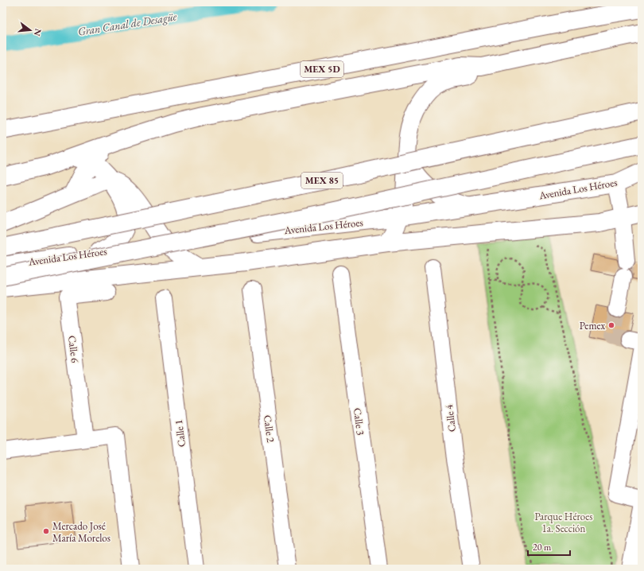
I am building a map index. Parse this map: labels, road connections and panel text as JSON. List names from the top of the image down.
{
  "streets": {
    "main road": ["MEX 5D", "MEX 85", "Avenida Los Héroes"],
    "street": [
      "Calle 6",
      "Calle 4",
      "Calle 3",
      "Calle 2",
      "Calle 1"
    ]
  },
  "water": ["Gran Canal de Desagüe"],
  "parks": ["Parque Héroes 1a. Sección"],
  "places": ["Pemex", "Mercado José María Morelos"],
  "scale_bar": "20 m",
  "north": "right"
}
